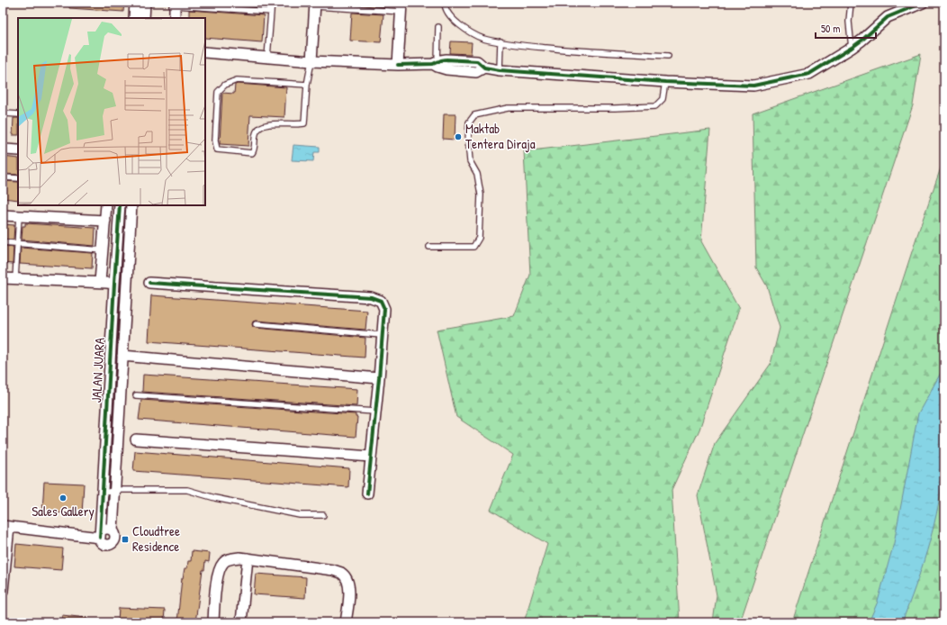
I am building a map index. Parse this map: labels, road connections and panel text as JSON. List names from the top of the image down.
{
  "streets": {
    "street": ["JALAN JUARA"]
  },
  "places": {
    "other": ["Maktab Tentera Diraja", "Sales Gallery"],
    "transit": ["Cloudtree Residence"]
  },
  "scale_bar": "50 m"
}
